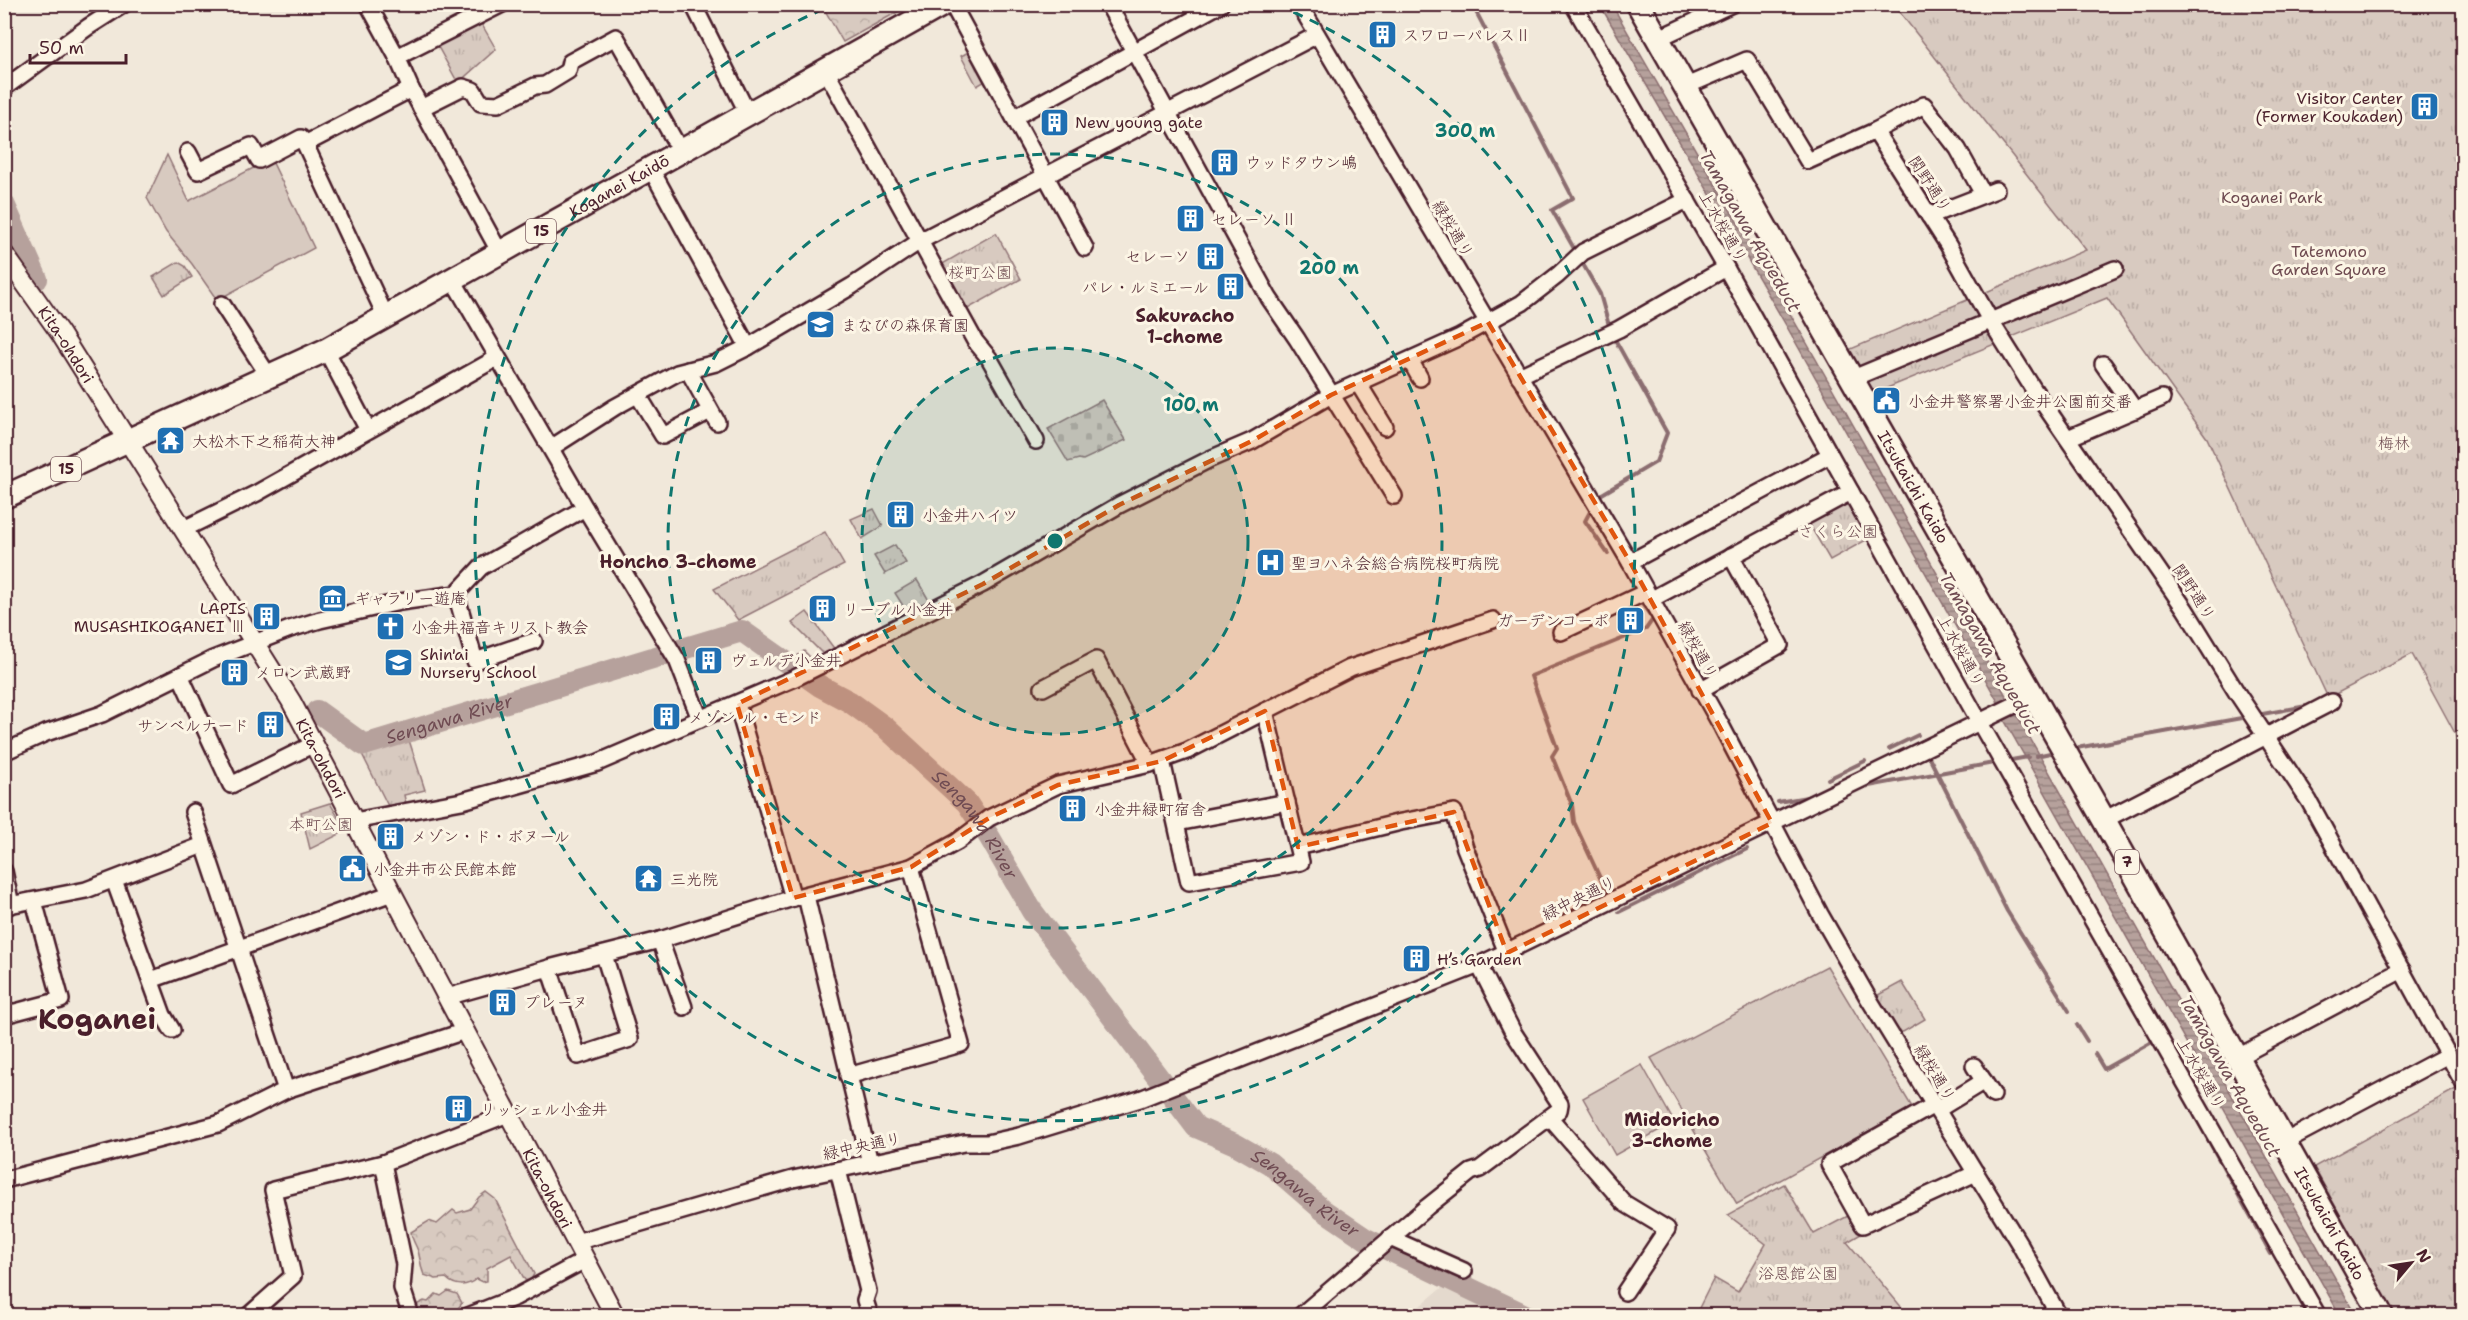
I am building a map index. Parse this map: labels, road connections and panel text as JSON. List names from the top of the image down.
{
  "streets": {
    "main road": [
      "Koganei Kaidō",
      "15",
      "Itsukaichi Kaido",
      "7"
    ],
    "street": [
      "関野通り",
      "上水桜通り",
      "緑桜通り",
      "Kita-ohdori",
      "緑中央通り"
    ]
  },
  "crossings": [
    ["Koganei Kaidō", "15"],
    ["Koganei Kaidō", "Kita-ohdori"],
    ["上水桜通り", "緑中央通り"],
    ["緑桜通り", "緑中央通り"],
    ["15", "Kita-ohdori"],
    ["Kita-ohdori", "緑中央通り"],
    ["Itsukaichi Kaido", "緑中央通り"]
  ],
  "districts": [
    "Sakuracho 1-chome",
    "Honcho 3-chome",
    "Koganei",
    "Midoricho 3-chome"
  ],
  "water": ["Tamagawa Aqueduct", "Sengawa River"],
  "parks": [
    "Koganei Park",
    "Tatemono Garden Square",
    "桜町公園",
    "梅林",
    "さくら公園",
    "本町公園",
    "浴恩館公園"
  ],
  "places": {
    "building": [
      "スワローパレスⅡ",
      "Visitor Center (Former Koukaden)",
      "New young gate",
      "ウッドタウン嶋",
      "セレーソ Ⅱ",
      "セレーソ",
      "パレ・ルミエール",
      "小金井ハイツ",
      "リーブル小金井",
      "LAPIS MUSASHIKOGANEI Ⅲ",
      "ガーデンコーポ",
      "ヴェルデ小金井",
      "メロン武蔵野",
      "メゾン ル・モンド",
      "サンベルナード",
      "小金井緑町宿舎",
      "メゾン・ド・ボヌール",
      "H’s Garden",
      "プレーヌ",
      "リッシェル小金井"
    ],
    "school or university": ["まなびの森保育園", "Shin'ai Nursery School"],
    "public building": ["小金井警察署小金井公園前交番", "小金井市公民館本館"],
    "temple": ["大松木下之稲荷大神", "三光院"],
    "hospital": ["聖ヨハネ会総合病院桜町病院"],
    "museum": ["ギャラリー遊庵"],
    "church": ["小金井福音キリスト教会"]
  },
  "scale_bar": "50 m",
  "north": "top right",
  "rings": ["300 m", "200 m", "100 m"]
}
